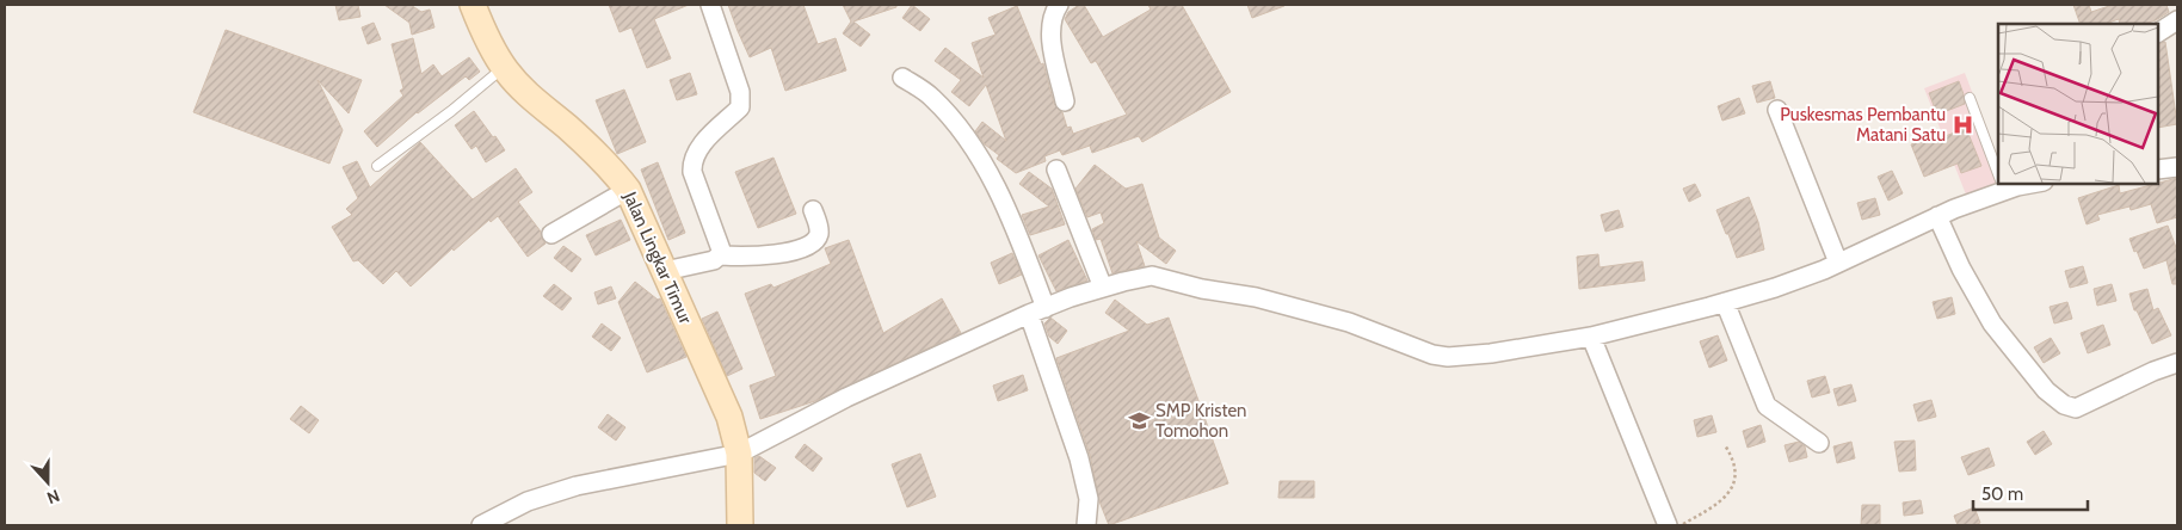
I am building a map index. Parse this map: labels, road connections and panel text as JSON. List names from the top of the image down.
{
  "streets": {
    "main road": ["Jalan Lingkar Timur"]
  },
  "places": {
    "hospital": ["Puskesmas Pembantu Matani Satu"],
    "school or university": ["SMP Kristen Tomohon"]
  },
  "scale_bar": "50 m",
  "north": "bottom"
}
